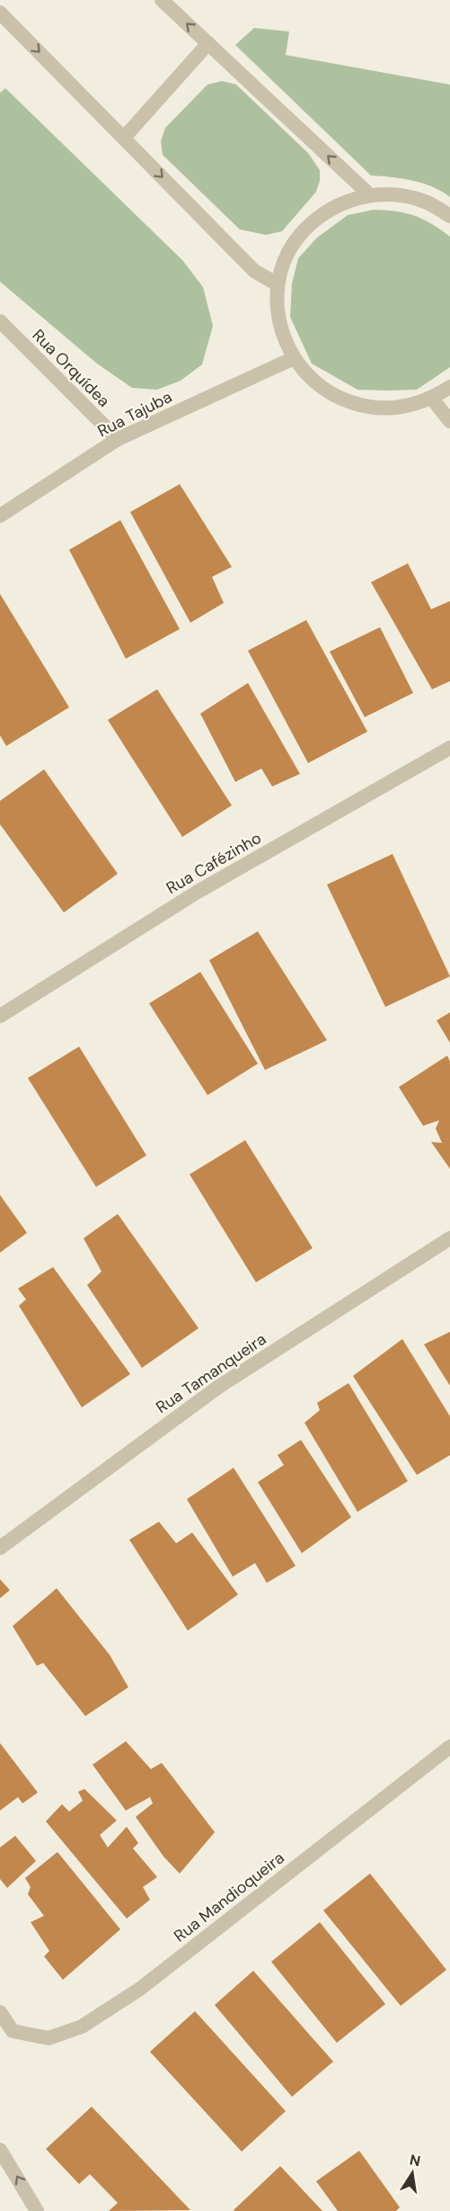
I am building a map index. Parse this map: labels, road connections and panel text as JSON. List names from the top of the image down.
{
  "streets": {
    "street": [
      "Rua Orquídea",
      "Rua Tajuba",
      "Rua Cafézinho",
      "Rua Tamanqueira",
      "Rua Mandioqueira"
    ]
  },
  "crossings": [
    ["Rua Orquídea", "Rua Tajuba"]
  ],
  "north": "top"
}
